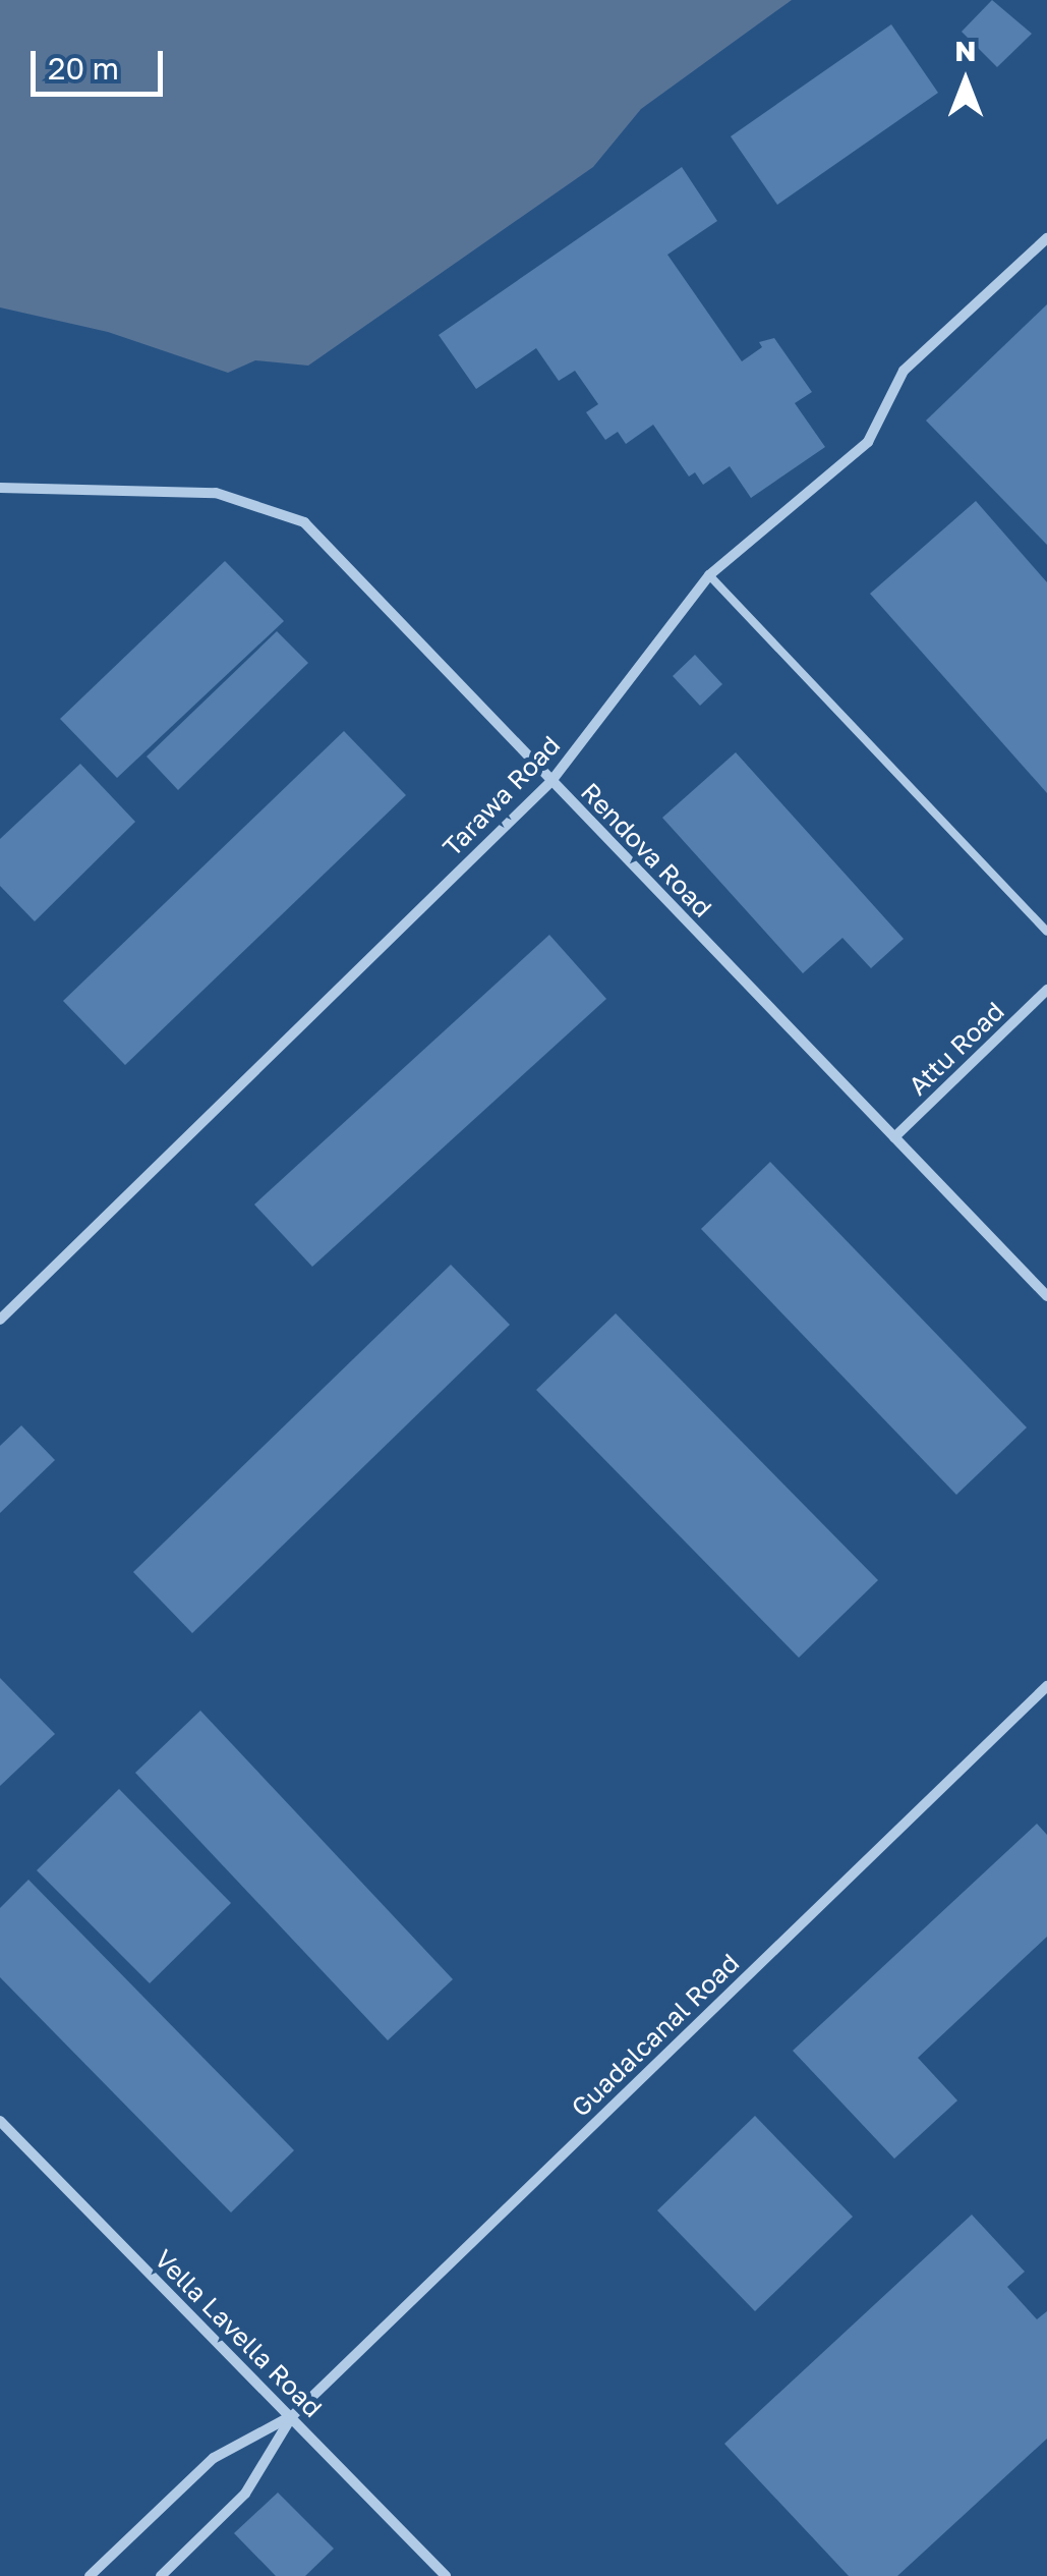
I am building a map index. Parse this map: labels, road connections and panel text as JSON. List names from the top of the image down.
{
  "streets": {
    "street": [
      "Tarawa Road",
      "Rendova Road",
      "Attu Road",
      "Guadalcanal Road",
      "Vella Lavella Road"
    ]
  },
  "crossings": [
    ["Tarawa Road", "Rendova Road"],
    ["Rendova Road", "Attu Road"],
    ["Guadalcanal Road", "Vella Lavella Road"]
  ],
  "scale_bar": "20 m",
  "north": "top"
}
